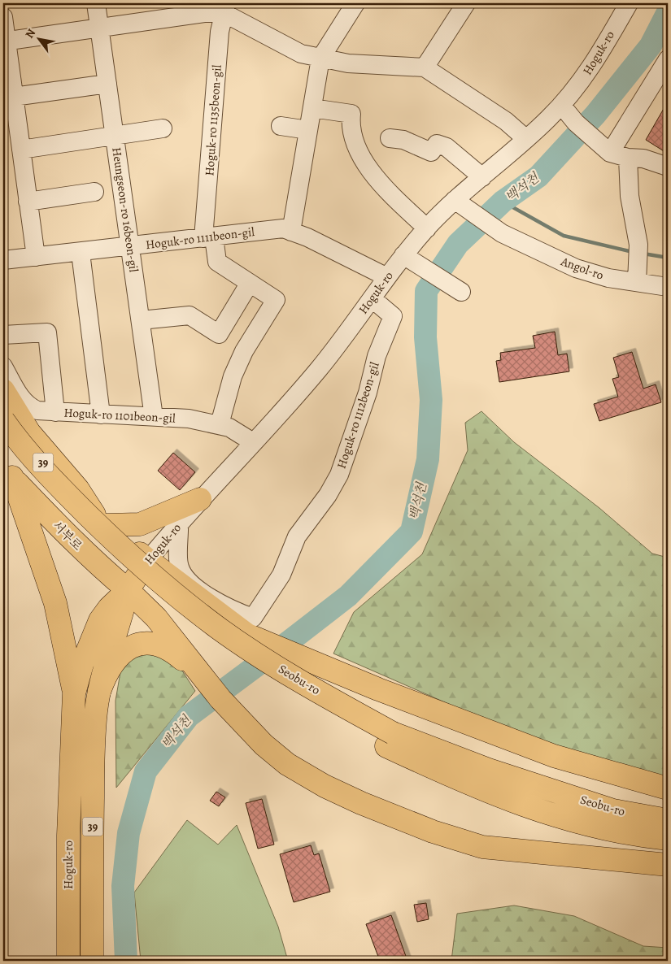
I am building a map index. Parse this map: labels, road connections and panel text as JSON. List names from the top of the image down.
{
  "streets": {
    "main road": [
      "Hoguk-ro",
      "39",
      "서부로",
      "Seobu-ro"
    ],
    "street": [
      "Hoguk-ro 1135beon-gil",
      "Heungseon-ro 16beon-gil",
      "Hoguk-ro 1111beon-gil",
      "Angol-ro",
      "Hoguk-ro 1101beon-gil",
      "Hoguk-ro 1112beon-gil"
    ]
  },
  "crossings": [
    ["Hoguk-ro", "Hoguk-ro 1111beon-gil"],
    ["Hoguk-ro", "Angol-ro"],
    ["Hoguk-ro", "Hoguk-ro 1101beon-gil"],
    ["Hoguk-ro", "Hoguk-ro 1112beon-gil"],
    ["Hoguk-ro", "39"],
    ["Hoguk-ro", "서부로"],
    ["Hoguk-ro 1135beon-gil", "Hoguk-ro 1111beon-gil"],
    ["Hoguk-ro 1135beon-gil", "Hoguk-ro 1101beon-gil"],
    ["Heungseon-ro 16beon-gil", "Hoguk-ro 1111beon-gil"],
    ["Heungseon-ro 16beon-gil", "Hoguk-ro 1101beon-gil"],
    ["39", "서부로"]
  ],
  "water": ["백석천"],
  "north": "top left"
}
